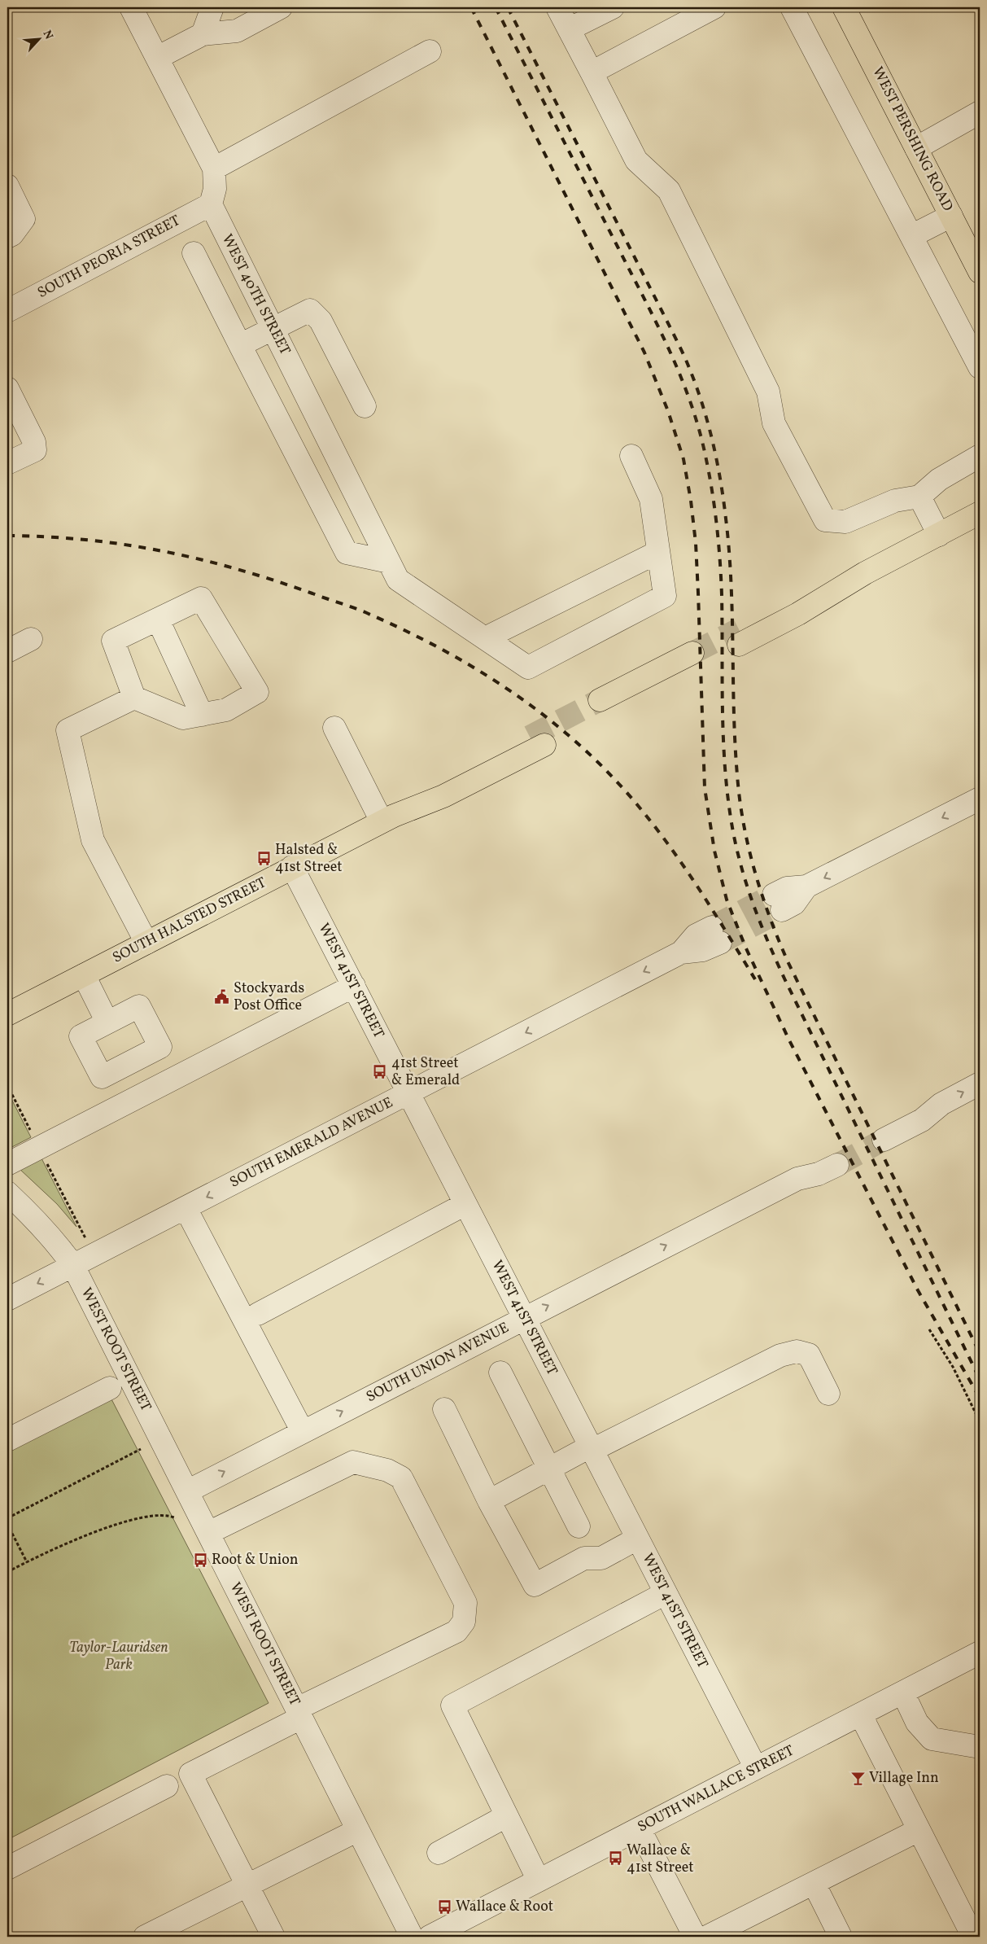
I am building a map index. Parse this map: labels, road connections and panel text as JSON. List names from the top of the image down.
{
  "streets": {
    "main road": ["WEST PERSHING ROAD", "SOUTH HALSTED STREET"],
    "street": [
      "SOUTH PEORIA STREET",
      "WEST 40TH STREET",
      "WEST 41ST STREET",
      "SOUTH EMERALD AVENUE",
      "WEST ROOT STREET",
      "SOUTH UNION AVENUE",
      "SOUTH WALLACE STREET"
    ]
  },
  "crossings": [
    ["SOUTH PEORIA STREET", "WEST 40TH STREET"],
    ["SOUTH HALSTED STREET", "WEST 41ST STREET"],
    ["WEST 41ST STREET", "SOUTH EMERALD AVENUE"],
    ["WEST 41ST STREET", "SOUTH UNION AVENUE"],
    ["WEST 41ST STREET", "SOUTH WALLACE STREET"],
    ["SOUTH EMERALD AVENUE", "WEST ROOT STREET"],
    ["WEST ROOT STREET", "SOUTH UNION AVENUE"]
  ],
  "parks": ["Taylor-Lauridsen Park"],
  "places": {
    "bus stop": [
      "Halsted & 41st Street",
      "41st Street & Emerald",
      "Root & Union",
      "Wallace & 41st Street",
      "Wallace & Root"
    ],
    "public building": ["Stockyards Post Office"],
    "bar": ["Village Inn"]
  },
  "north": "top right"
}
